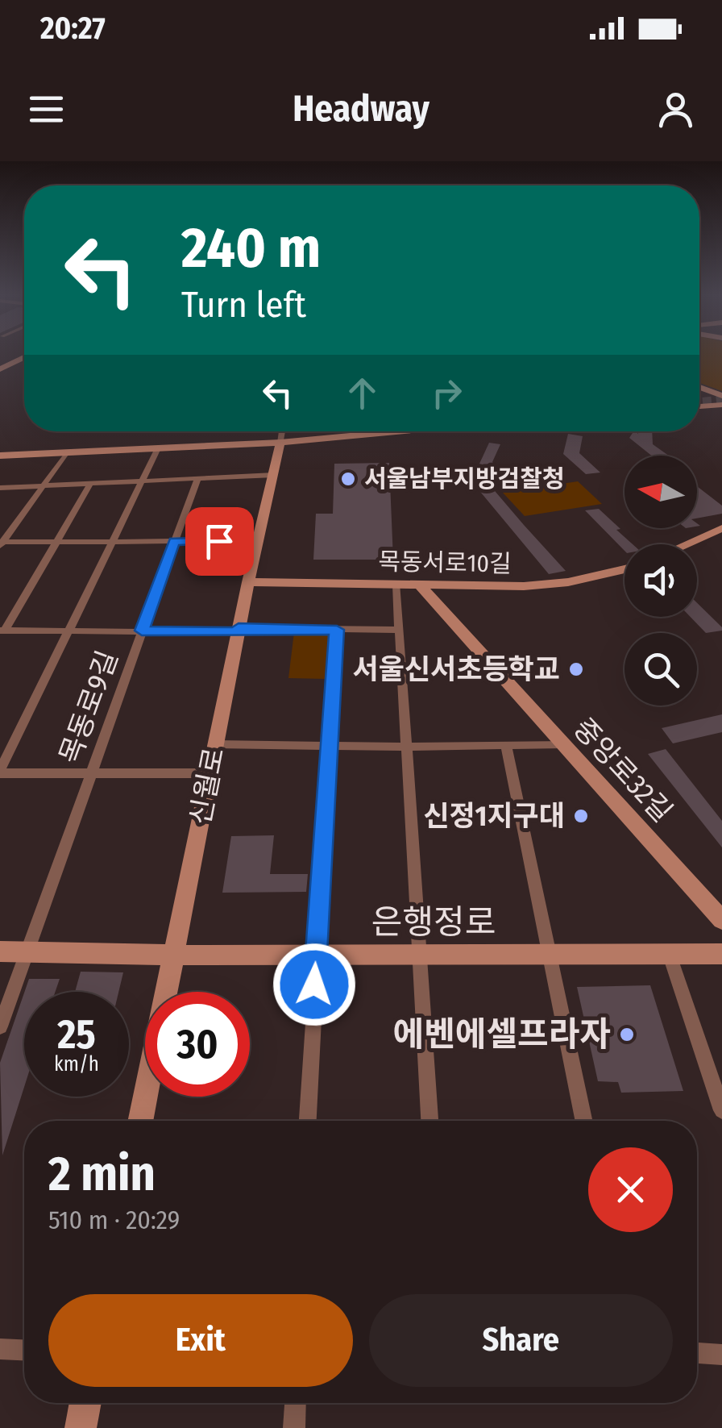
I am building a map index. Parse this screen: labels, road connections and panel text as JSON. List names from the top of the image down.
{
  "streets": {
    "main road": [
      "목동서로10길",
      "중앙로32길",
      "신월로",
      "은행정로"
    ],
    "street": ["목동로9길"]
  },
  "crossings": [
    ["목동서로10길", "중앙로32길"],
    ["목동서로10길", "신월로"],
    ["목동로9길", "은행정로"],
    ["신월로", "은행정로"]
  ],
  "places": [
    "서울남부지방검찰청",
    "서울신서초등학교",
    "신정1지구대",
    "에벤에셀프라자"
  ],
  "north": "left",
  "page": {
    "status": "20:27",
    "header": "Headway",
    "turn": ["240 m", "Turn left"],
    "speed": "25 km/h",
    "limit": "30",
    "heading": ["2 min", "510 m · 20:29"],
    "buttons": ["Exit", "Share"]
  }
}
